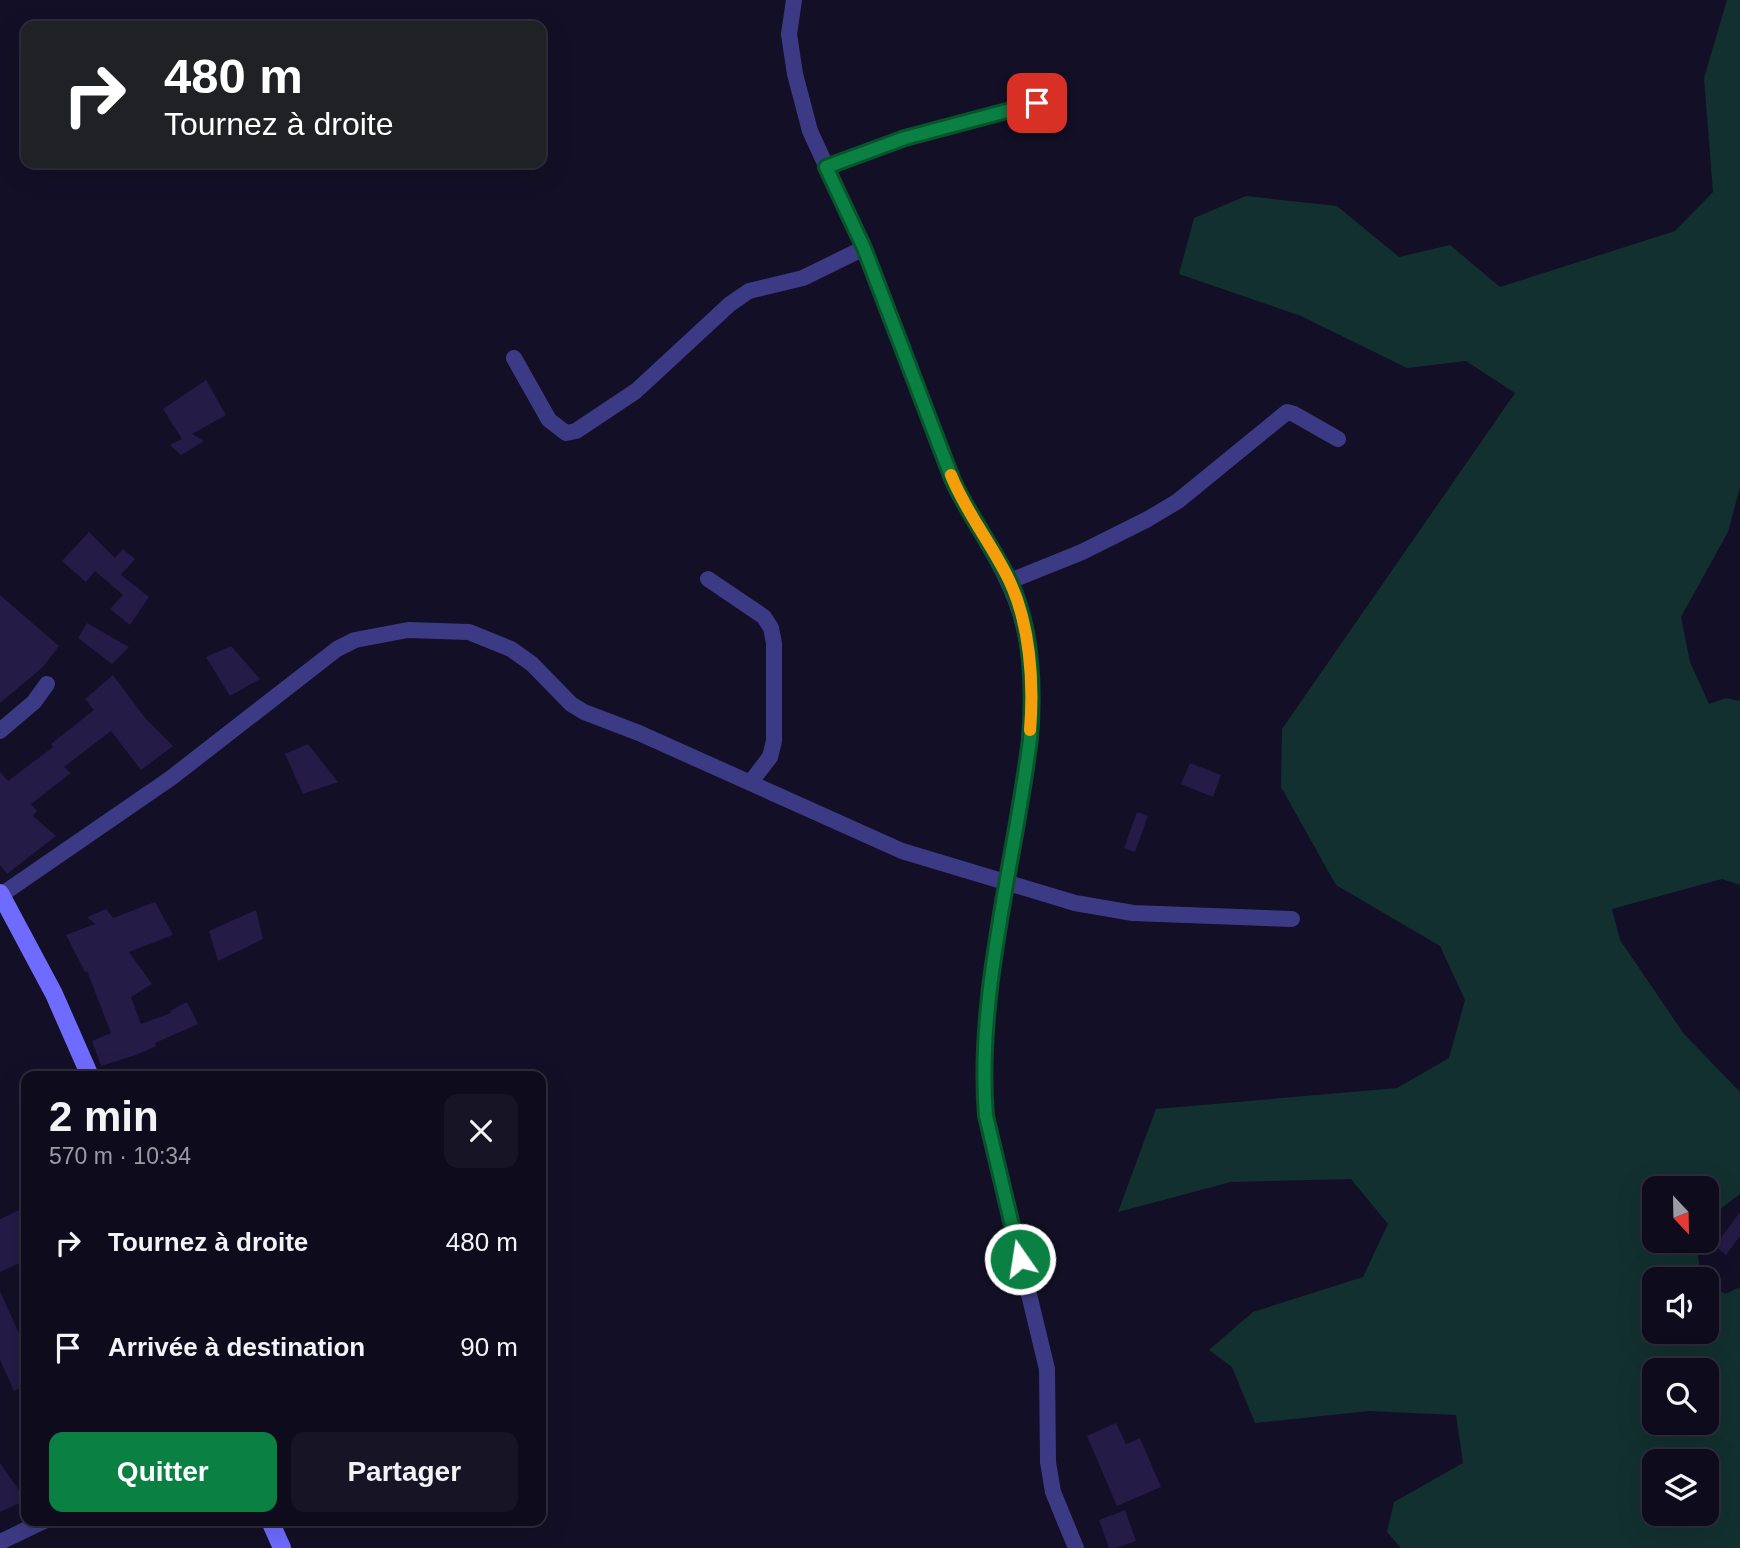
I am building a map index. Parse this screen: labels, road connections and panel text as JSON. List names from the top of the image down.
{
  "north": "bottom",
  "page": {
    "turn": ["480 m", "Tournez à droite"],
    "heading": ["2 min", "570 m · 10:34"],
    "list": [
      {
        "name": "Tournez à droite",
        "value": "480 m"
      },
      {
        "name": "Arrivée à destination",
        "value": "90 m"
      }
    ],
    "buttons": ["Quitter", "Partager"]
  }
}
